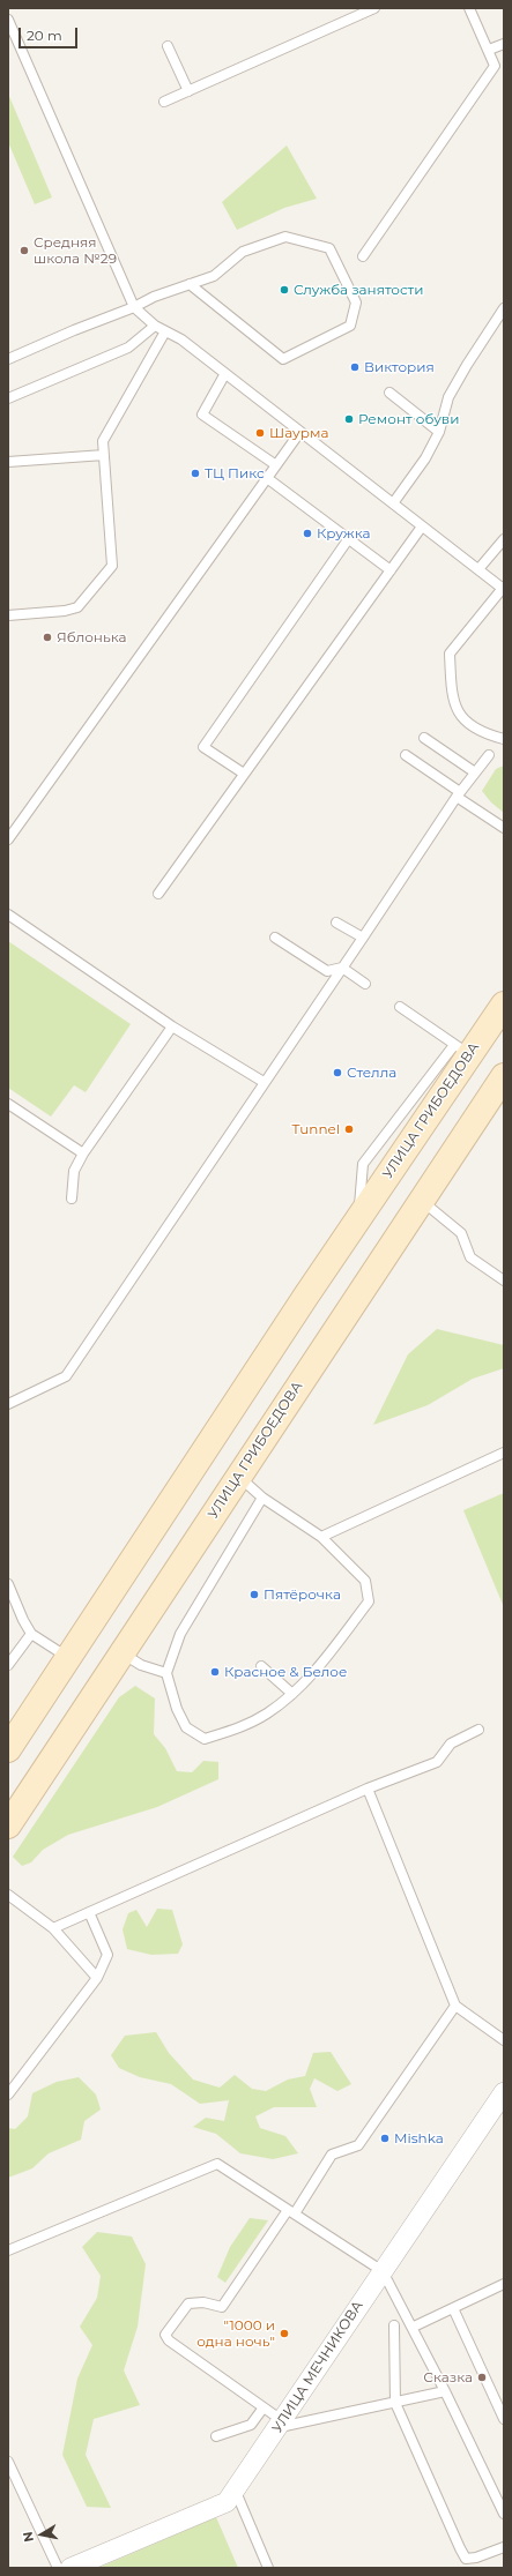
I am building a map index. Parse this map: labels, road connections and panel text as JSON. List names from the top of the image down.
{
  "streets": {
    "main road": ["УЛИЦА ГРИБОЕДОВА"],
    "street": ["УЛИЦА МЕЧНИКОВА"]
  },
  "places": [
    "Средняя школа №29",
    "Служба занятости",
    "Виктория",
    "Ремонт обуви",
    "Шаурма",
    "ТЦ Пикс",
    "Кружка",
    "Яблонька",
    "Стелла",
    "Tunnel",
    "Пятёрочка",
    "Красное & Белое",
    "Mishka",
    "\"1000 и одна ночь\"",
    "Сказка"
  ],
  "scale_bar": "20 m",
  "north": "left"
}
